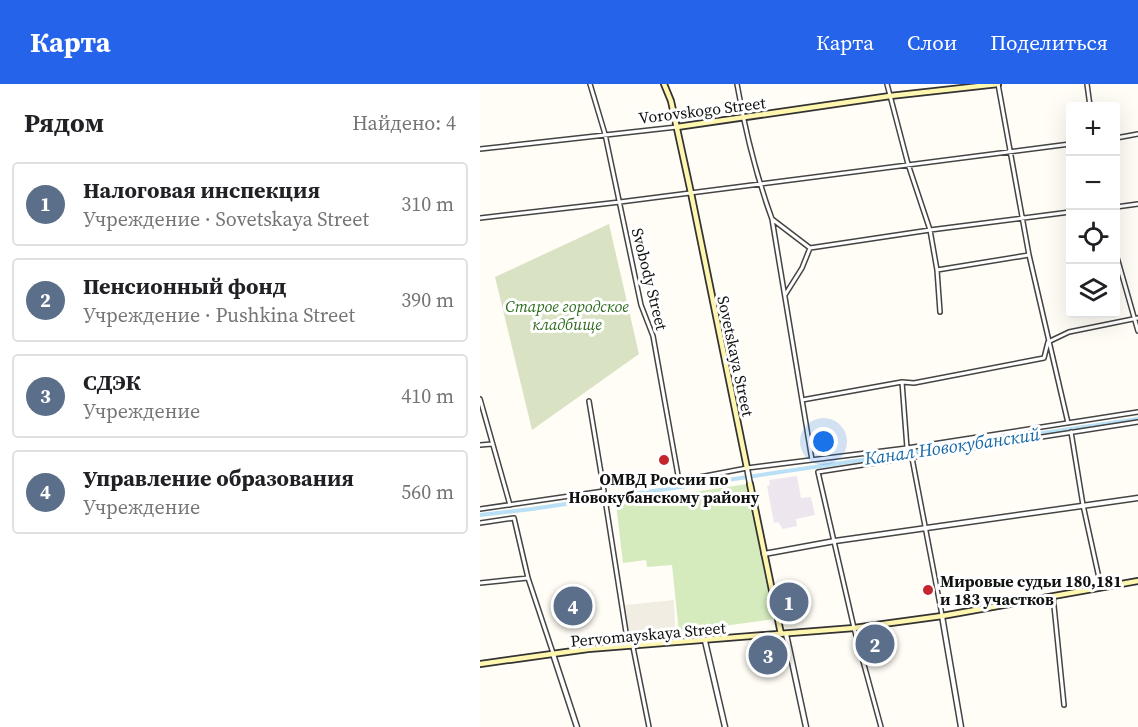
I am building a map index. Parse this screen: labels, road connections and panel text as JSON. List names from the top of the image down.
{
  "streets": {
    "main road": ["Vorovskogo Street", "Sovetskaya Street", "Pervomayskaya Street"],
    "street": ["Svobody Street"]
  },
  "crossings": [
    ["Vorovskogo Street", "Svobody Street"],
    ["Vorovskogo Street", "Sovetskaya Street"],
    ["Svobody Street", "Sovetskaya Street"],
    ["Sovetskaya Street", "Pervomayskaya Street"]
  ],
  "water": ["Канал Новокубанский"],
  "parks": ["Старое городское кладбище"],
  "places": ["ОМВД России по Новокубанскому району", "Мировые судьи 180,181 и 183 участков"],
  "page": {
    "header": "Карта",
    "nav": ["Карта", "Слои", "Поделиться"],
    "heading": ["Рядом", "Найдено: 4"],
    "map_buttons": ["+", "−"],
    "list": [
      {
        "mark": "1",
        "name": "Налоговая инспекция",
        "note": "Учреждение · Sovetskaya Street",
        "value": "310 m"
      },
      {
        "mark": "2",
        "name": "Пенсионный фонд",
        "note": "Учреждение · Pushkina Street",
        "value": "390 m"
      },
      {
        "mark": "3",
        "name": "СДЭК",
        "note": "Учреждение",
        "value": "410 m"
      },
      {
        "mark": "4",
        "name": "Управление образования",
        "note": "Учреждение",
        "value": "560 m"
      }
    ],
    "pins": [
      "1",
      "4",
      "2",
      "3"
    ]
  }
}
